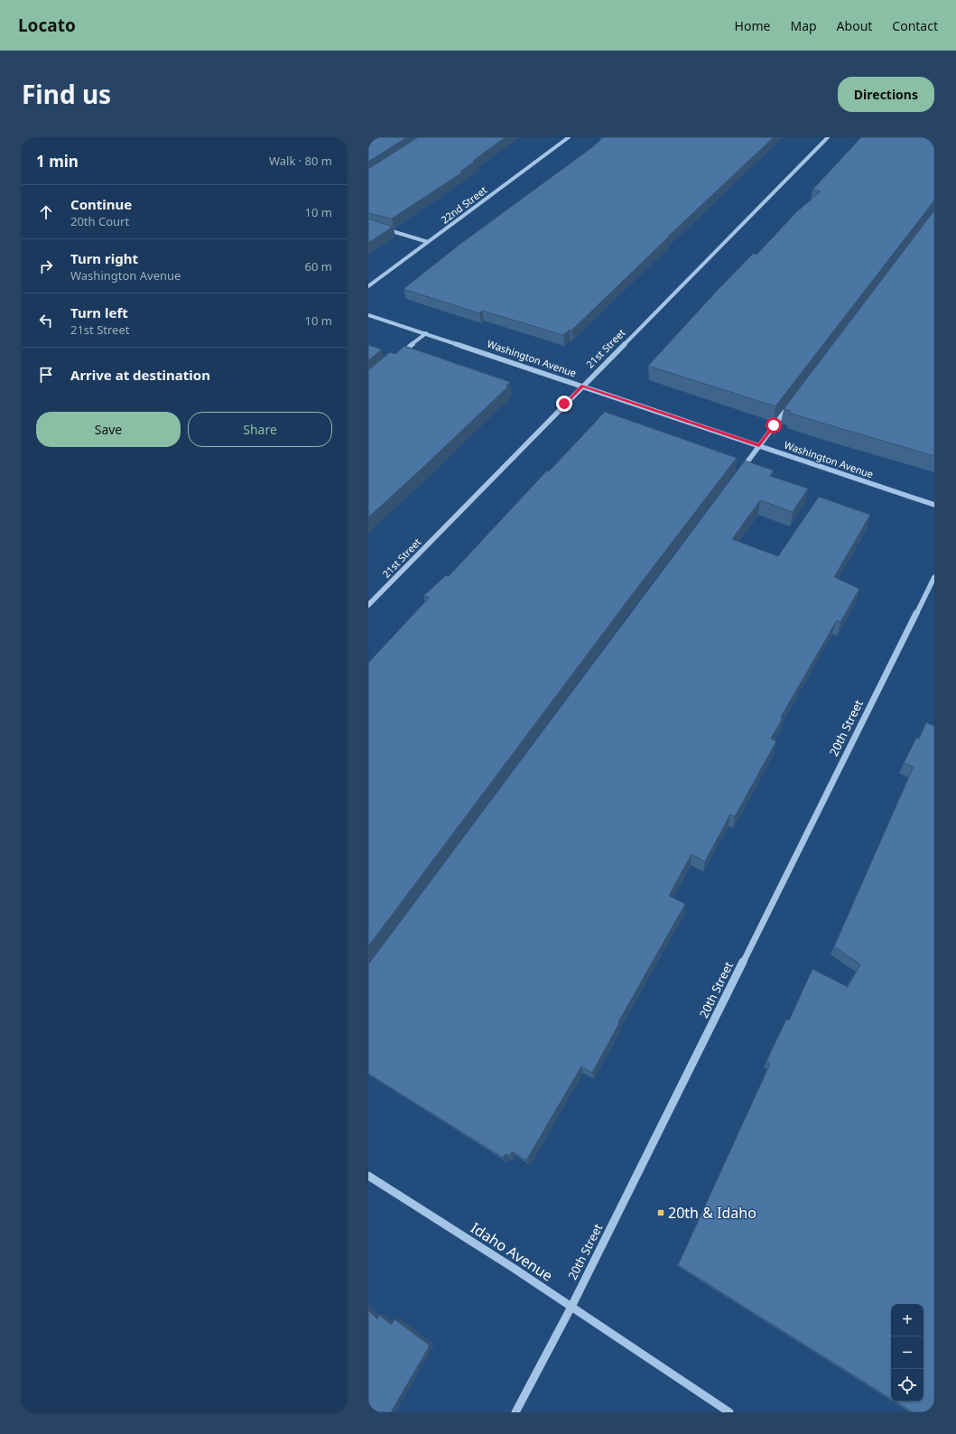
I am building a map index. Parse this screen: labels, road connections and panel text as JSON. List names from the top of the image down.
{
  "streets": {
    "street": [
      "22nd Street",
      "21st Street",
      "Washington Avenue",
      "20th Street",
      "Idaho Avenue"
    ]
  },
  "crossings": [
    ["21st Street", "Washington Avenue"],
    ["20th Street", "Idaho Avenue"]
  ],
  "places": {
    "transit": ["20th & Idaho"]
  },
  "page": {
    "header": "Locato",
    "nav": [
      "Home",
      "Map",
      "About",
      "Contact"
    ],
    "title": "Find us",
    "buttons": [
      "Directions",
      ["Save", "Share"]
    ],
    "heading": ["1 min", "Walk · 80 m"],
    "list": [
      ["Continue", "20th Court", "10 m"],
      ["Turn right", "Washington Avenue", "60 m"],
      ["Turn left", "21st Street", "10 m"],
      "Arrive at destination"
    ],
    "map_buttons": ["+", "−"]
  }
}
